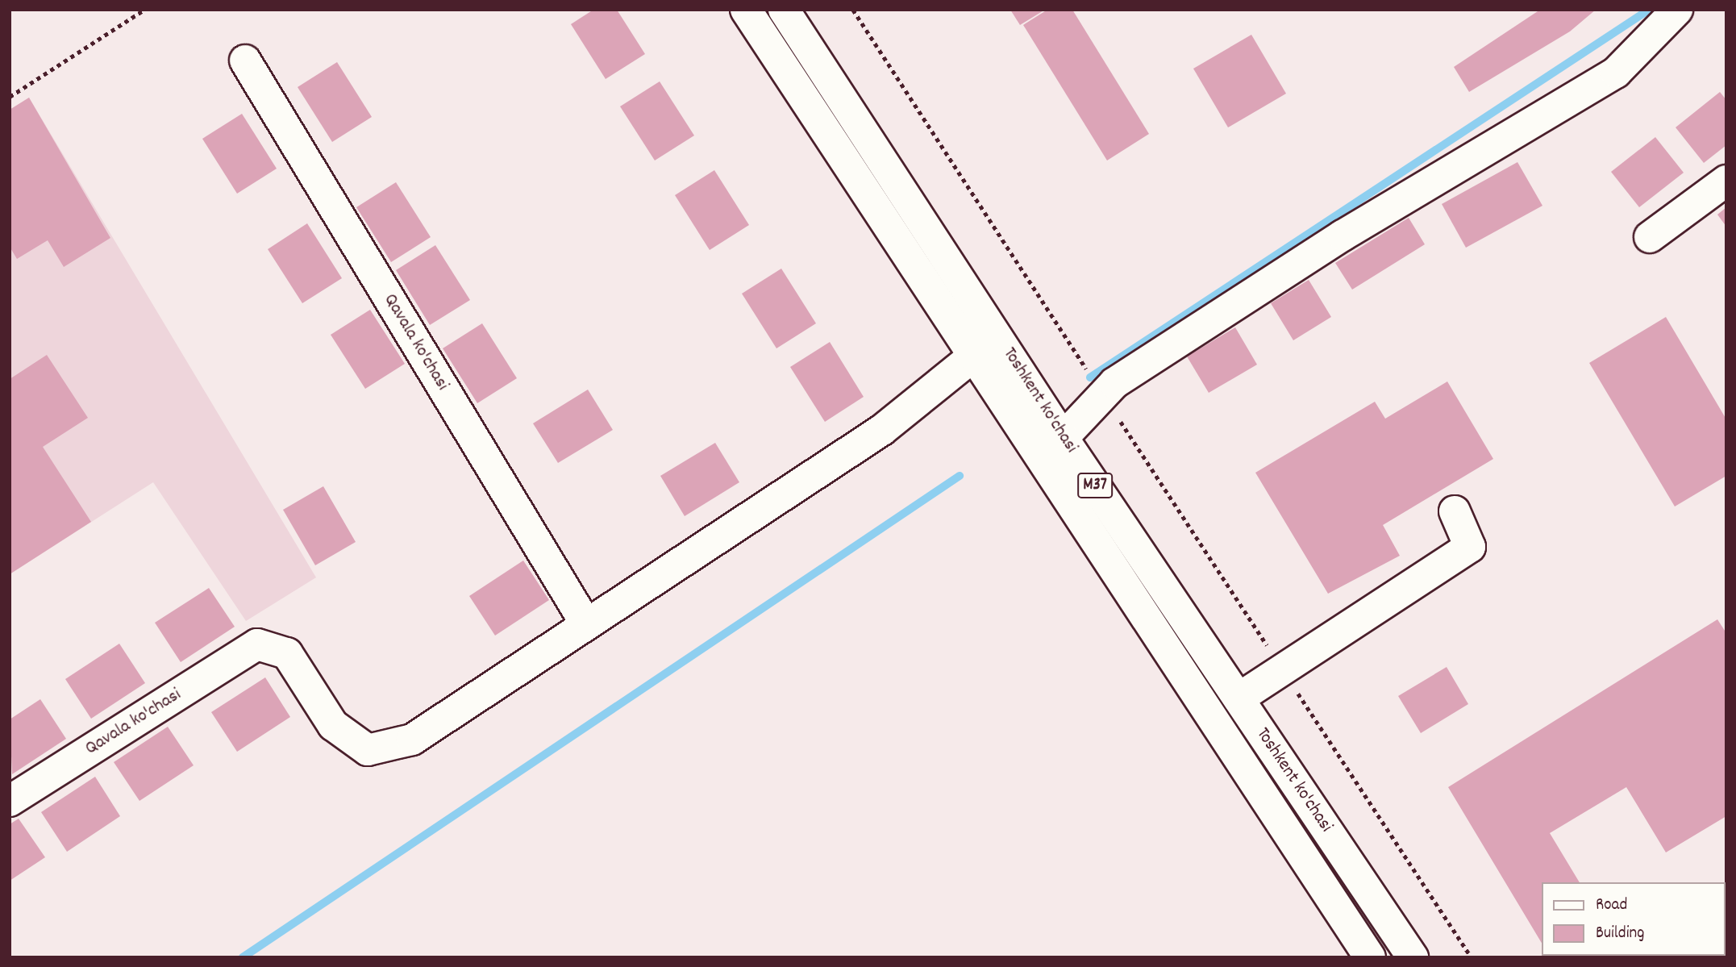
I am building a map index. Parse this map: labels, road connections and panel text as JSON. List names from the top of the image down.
{
  "streets": {
    "main road": ["Qavala ko'chasi", "Toshkent ko'chasi", "M37"]
  },
  "legend": ["Road", "Building"]
}
